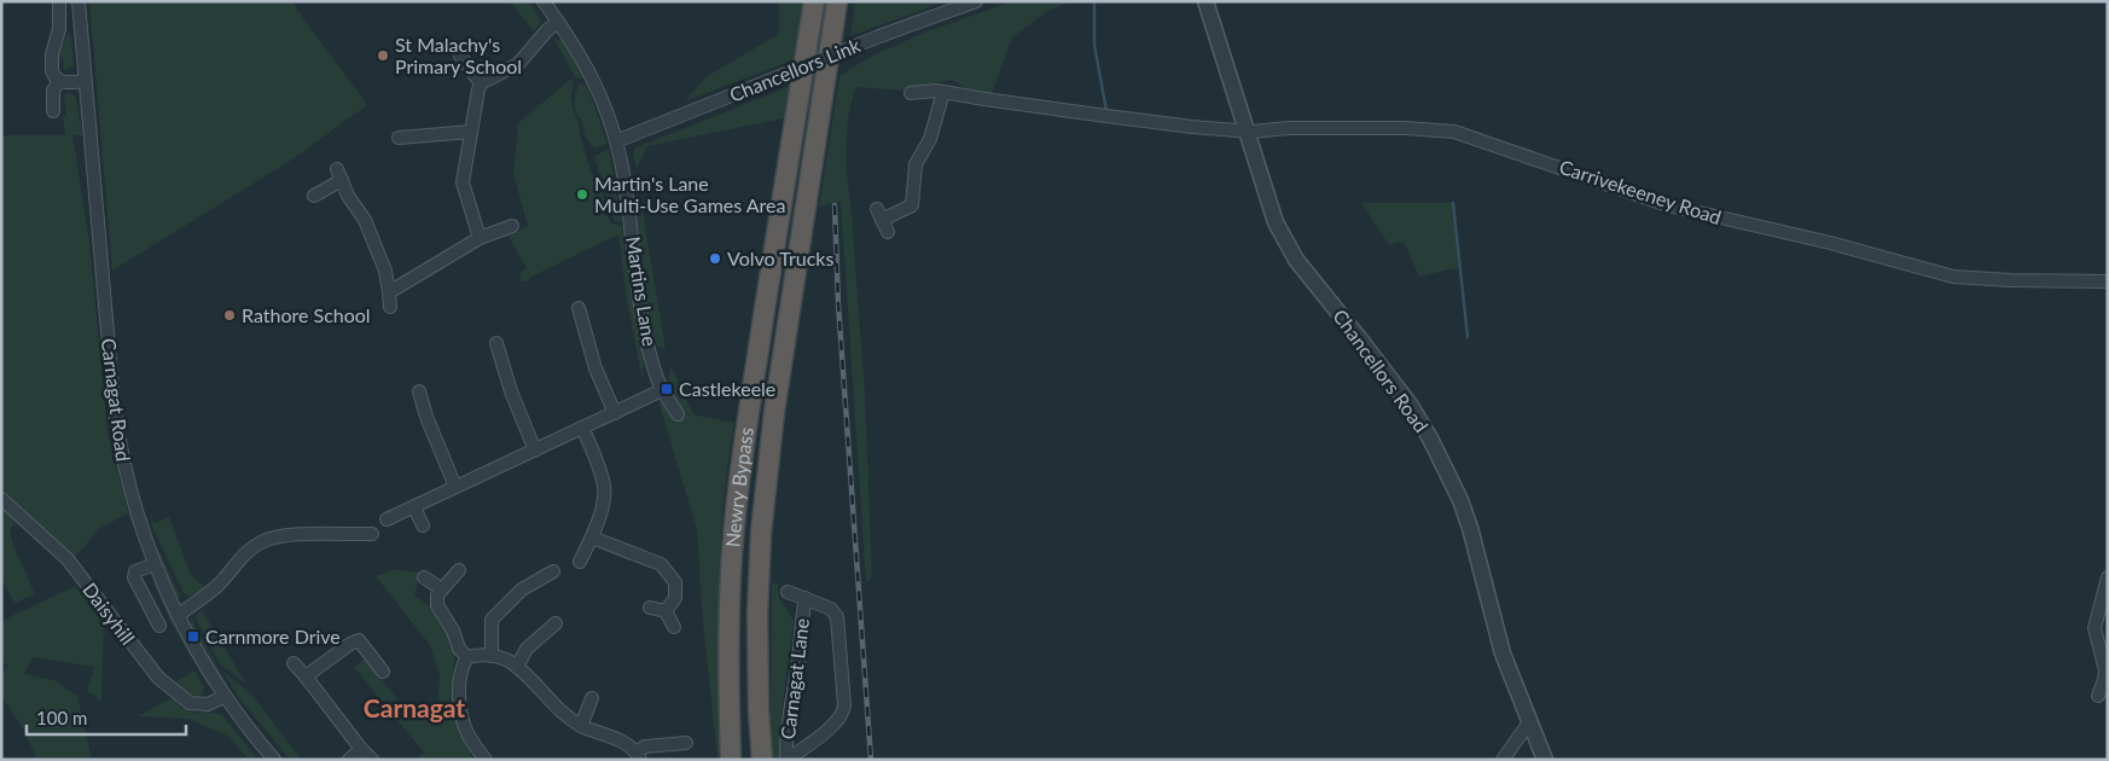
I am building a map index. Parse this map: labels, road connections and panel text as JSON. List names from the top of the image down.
{
  "streets": {
    "highway": ["Newry Bypass"],
    "street": [
      "Chancellors Link",
      "Carrivekeeney Road",
      "Martins Lane",
      "Chancellors Road",
      "Carnagat Road",
      "Daisyhill",
      "Carnagat Lane"
    ]
  },
  "crossings": [
    ["Chancellors Link", "Martins Lane"],
    ["Carrivekeeney Road", "Chancellors Road"],
    ["Carnagat Road", "Daisyhill"]
  ],
  "districts": ["Carnagat"],
  "places": {
    "other": [
      "St Malachy's Primary School",
      "Martin's Lane Multi-Use Games Area",
      "Volvo Trucks",
      "Rathore School"
    ],
    "transit": ["Castlekeele", "Carnmore Drive"]
  },
  "scale_bar": "100 m"
}
